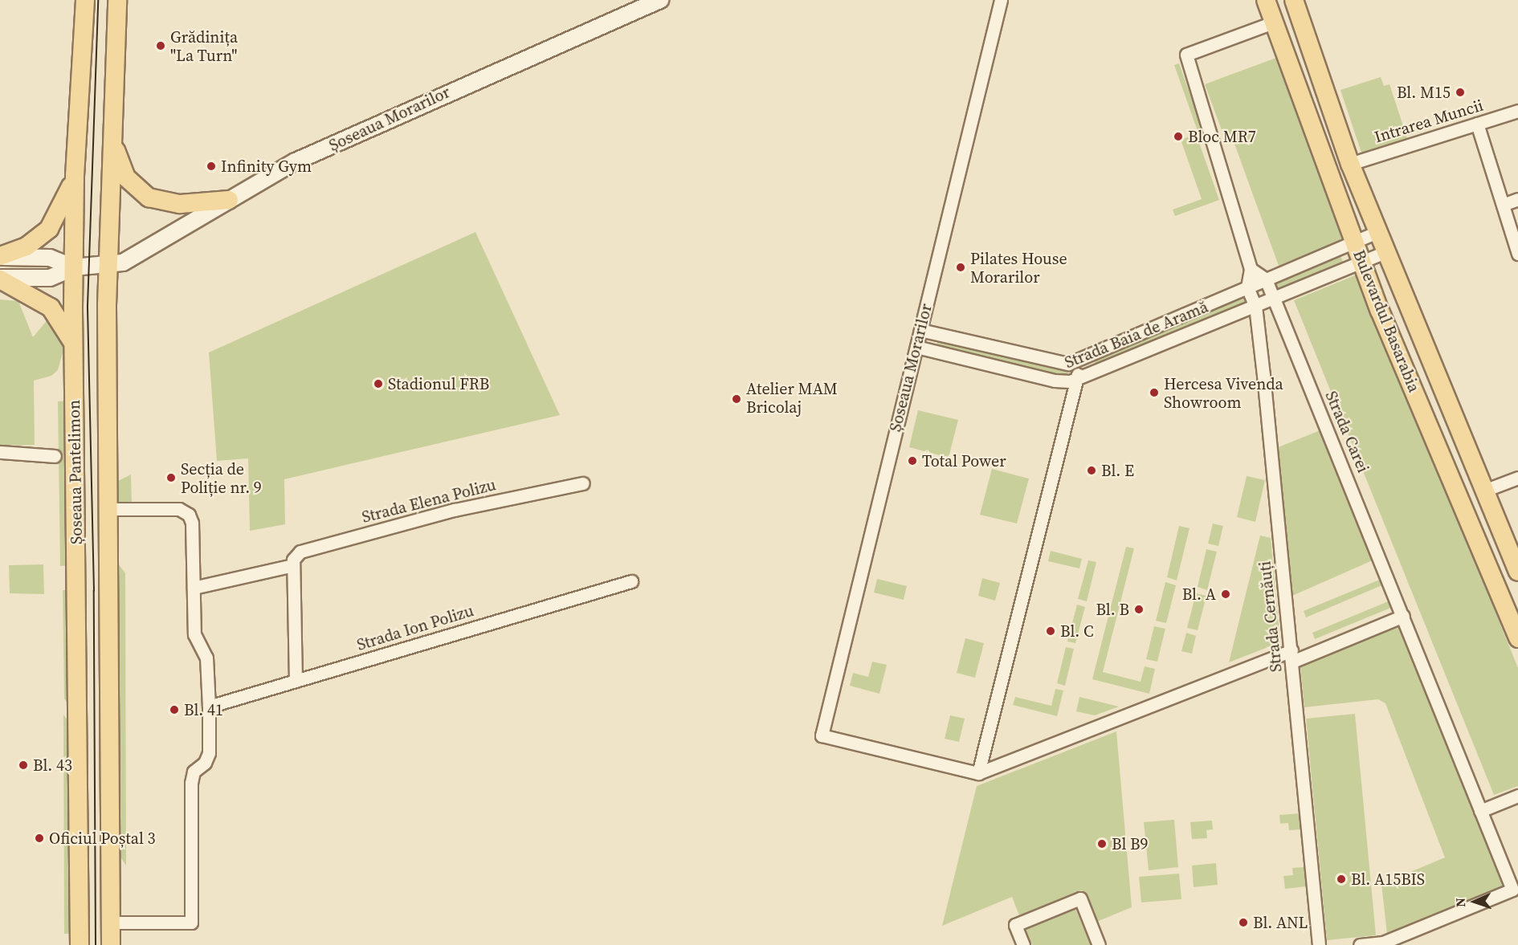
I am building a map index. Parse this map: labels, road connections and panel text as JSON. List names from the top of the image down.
{
  "streets": {
    "main road": ["Șoseaua Morarilor", "Bulevardul Basarabia", "Șoseaua Pantelimon"],
    "street": [
      "Intrarea Muncii",
      "Strada Baia de Aramă",
      "Strada Carei",
      "Strada Elena Polizu",
      "Strada Cernăuți",
      "Strada Ion Polizu"
    ]
  },
  "crossings": [
    ["Șoseaua Morarilor", "Strada Baia de Aramă"],
    ["Șoseaua Morarilor", "Șoseaua Pantelimon"],
    ["Intrarea Muncii", "Bulevardul Basarabia"],
    ["Bulevardul Basarabia", "Strada Baia de Aramă"],
    ["Strada Baia de Aramă", "Strada Carei"],
    ["Strada Baia de Aramă", "Strada Cernăuți"]
  ],
  "places": [
    "Grădinița \"La Turn\"",
    "Bl. M15",
    "Bloc MR7",
    "Infinity Gym",
    "Pilates House Morarilor",
    "Stadionul FRB",
    "Hercesa Vivenda Showroom",
    "Atelier MAM Bricolaj",
    "Total Power",
    "Bl. E",
    "Secția de Poliție nr. 9",
    "Bl. A",
    "Bl. B",
    "Bl. C",
    "Bl. 41",
    "Bl. 43",
    "Oficiul Poștal 3",
    "Bl B9",
    "Bl. A15BIS",
    "Bl. ANL"
  ],
  "north": "left"
}
